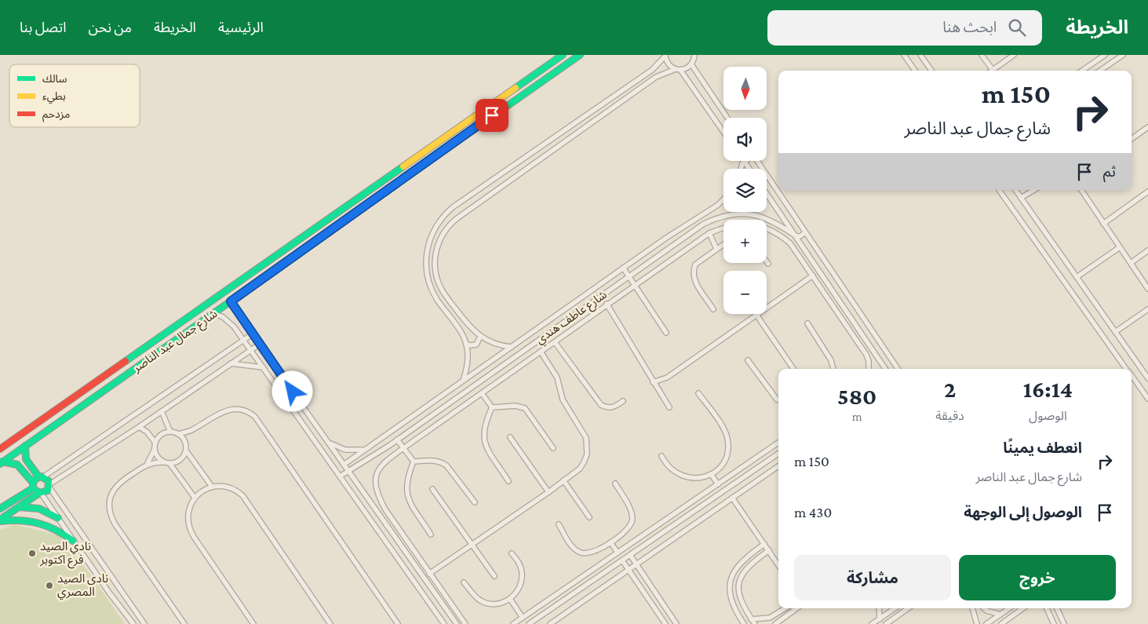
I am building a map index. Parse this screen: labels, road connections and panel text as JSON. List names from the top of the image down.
{
  "streets": {
    "main road": ["شارع جمال عبد الناصر"],
    "street": ["شارع عاطف هندي"]
  },
  "places": ["نادي الصيد فرع اكتوبر", "نادى الصيد المصري"],
  "legend": ["سالك", "بطيء", "مزدحم"],
  "north": "bottom",
  "page": {
    "header": "الخريطة",
    "search": "ابحث هنا",
    "nav": [
      "الرئيسية",
      "الخريطة",
      "من نحن",
      "اتصل بنا"
    ],
    "map_buttons": ["+", "−"],
    "turn": ["150 m", "شارع جمال عبد الناصر"],
    "then": "ثم",
    "eta": [
      "16:14",
      "الوصول",
      "2",
      "دقيقة",
      "580",
      "m"
    ],
    "list": [
      {
        "name": "انعطف يمينًا",
        "note": "شارع جمال عبد الناصر",
        "value": "150 m"
      },
      {
        "name": "الوصول إلى الوجهة",
        "value": "430 m"
      }
    ],
    "buttons": ["خروج", "مشاركة"]
  }
}
